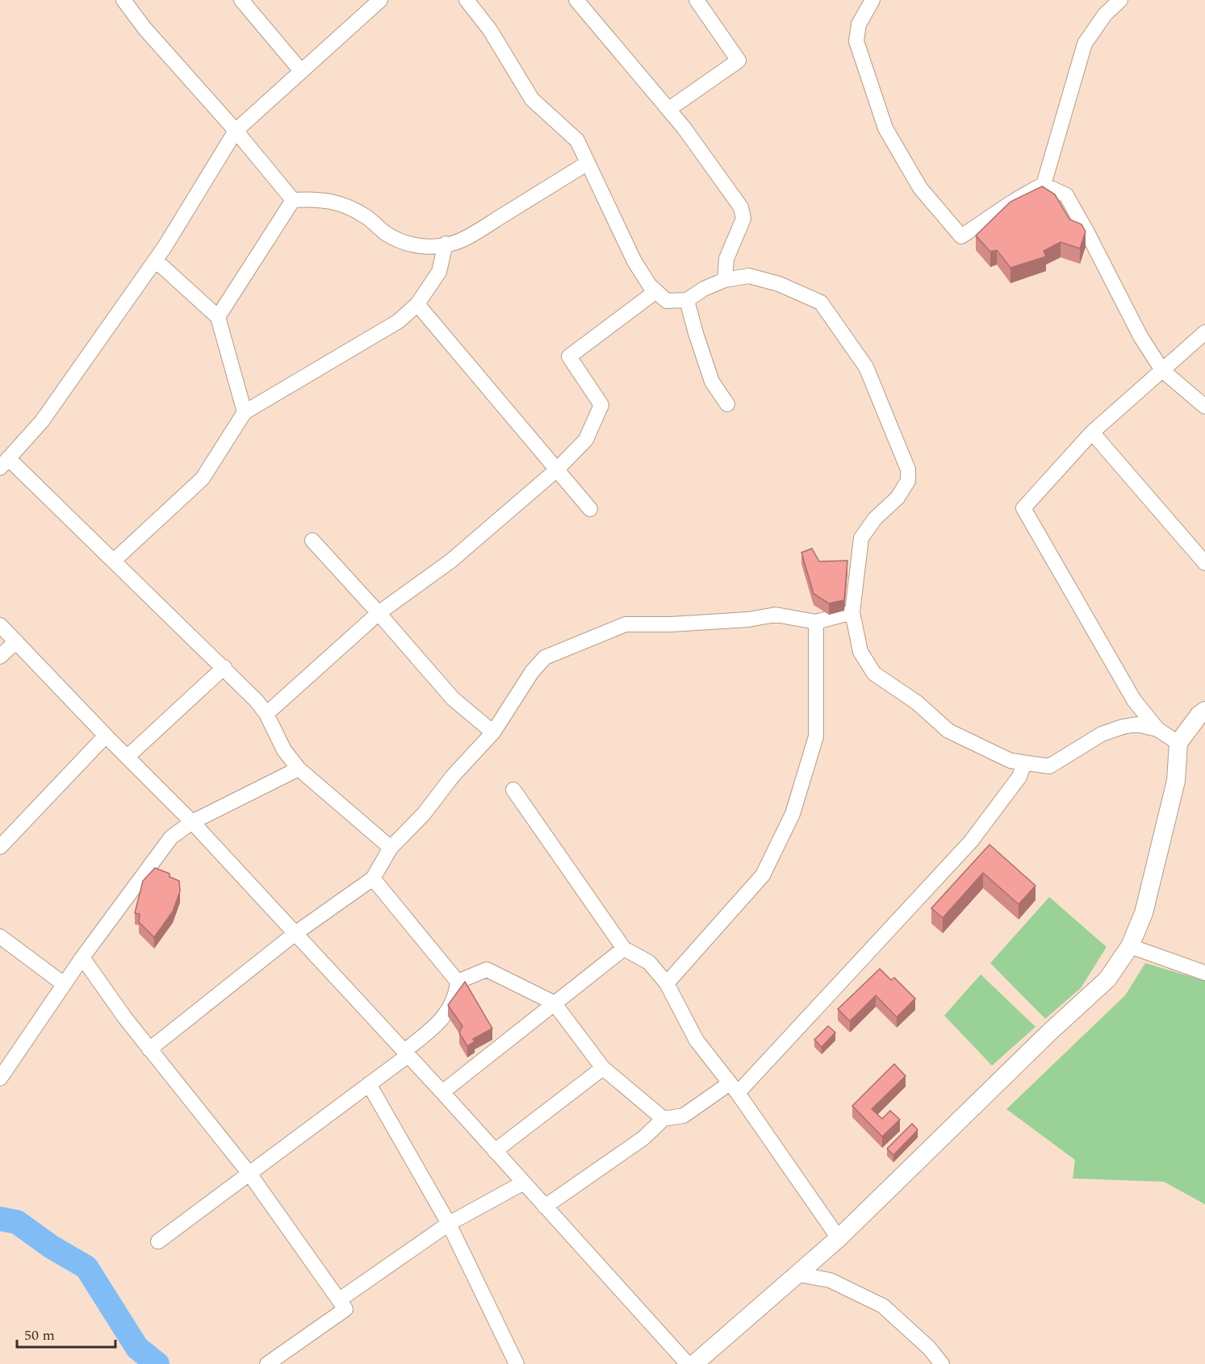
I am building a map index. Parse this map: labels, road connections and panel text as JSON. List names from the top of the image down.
{
  "scale_bar": "50 m"
}
